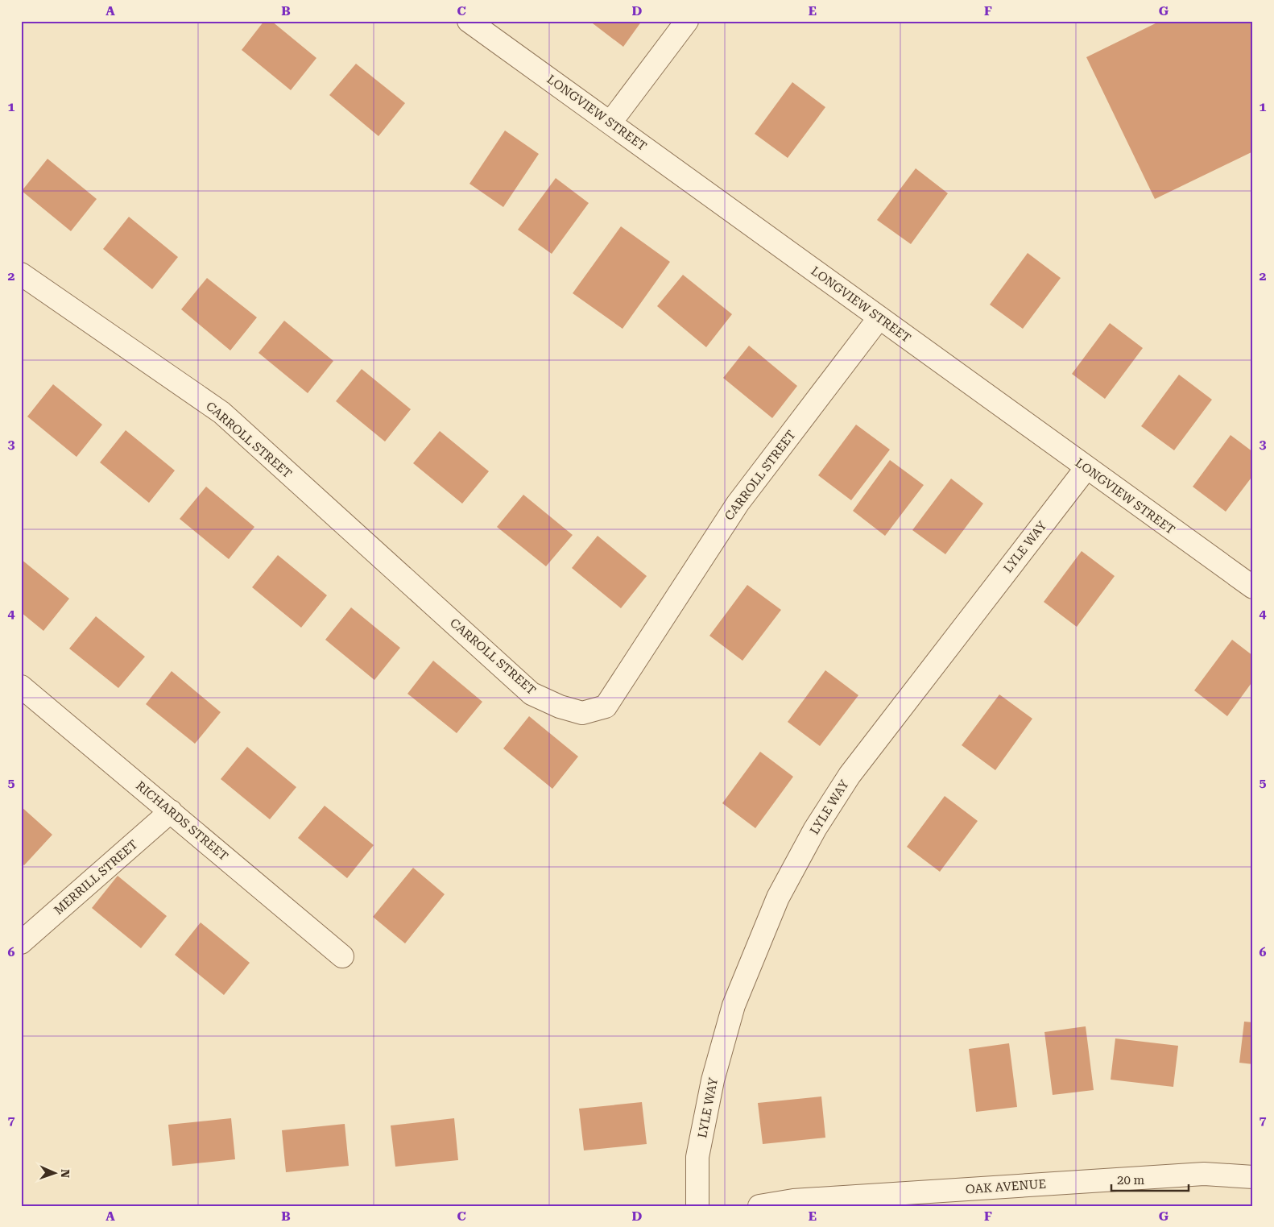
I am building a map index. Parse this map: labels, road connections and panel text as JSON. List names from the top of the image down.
{
  "streets": {
    "street": [
      "LONGVIEW STREET",
      "CARROLL STREET",
      "LYLE WAY",
      "RICHARDS STREET",
      "MERRILL STREET",
      "OAK AVENUE"
    ]
  },
  "crossings": [
    ["LONGVIEW STREET", "CARROLL STREET"],
    ["LONGVIEW STREET", "LYLE WAY"],
    ["RICHARDS STREET", "MERRILL STREET"]
  ],
  "scale_bar": "20 m",
  "north": "right",
  "grid": {
    "columns": [
      "A",
      "B",
      "C",
      "D",
      "E",
      "F",
      "G"
    ],
    "rows": [
      "1",
      "2",
      "3",
      "4",
      "5",
      "6",
      "7"
    ]
  }
}
